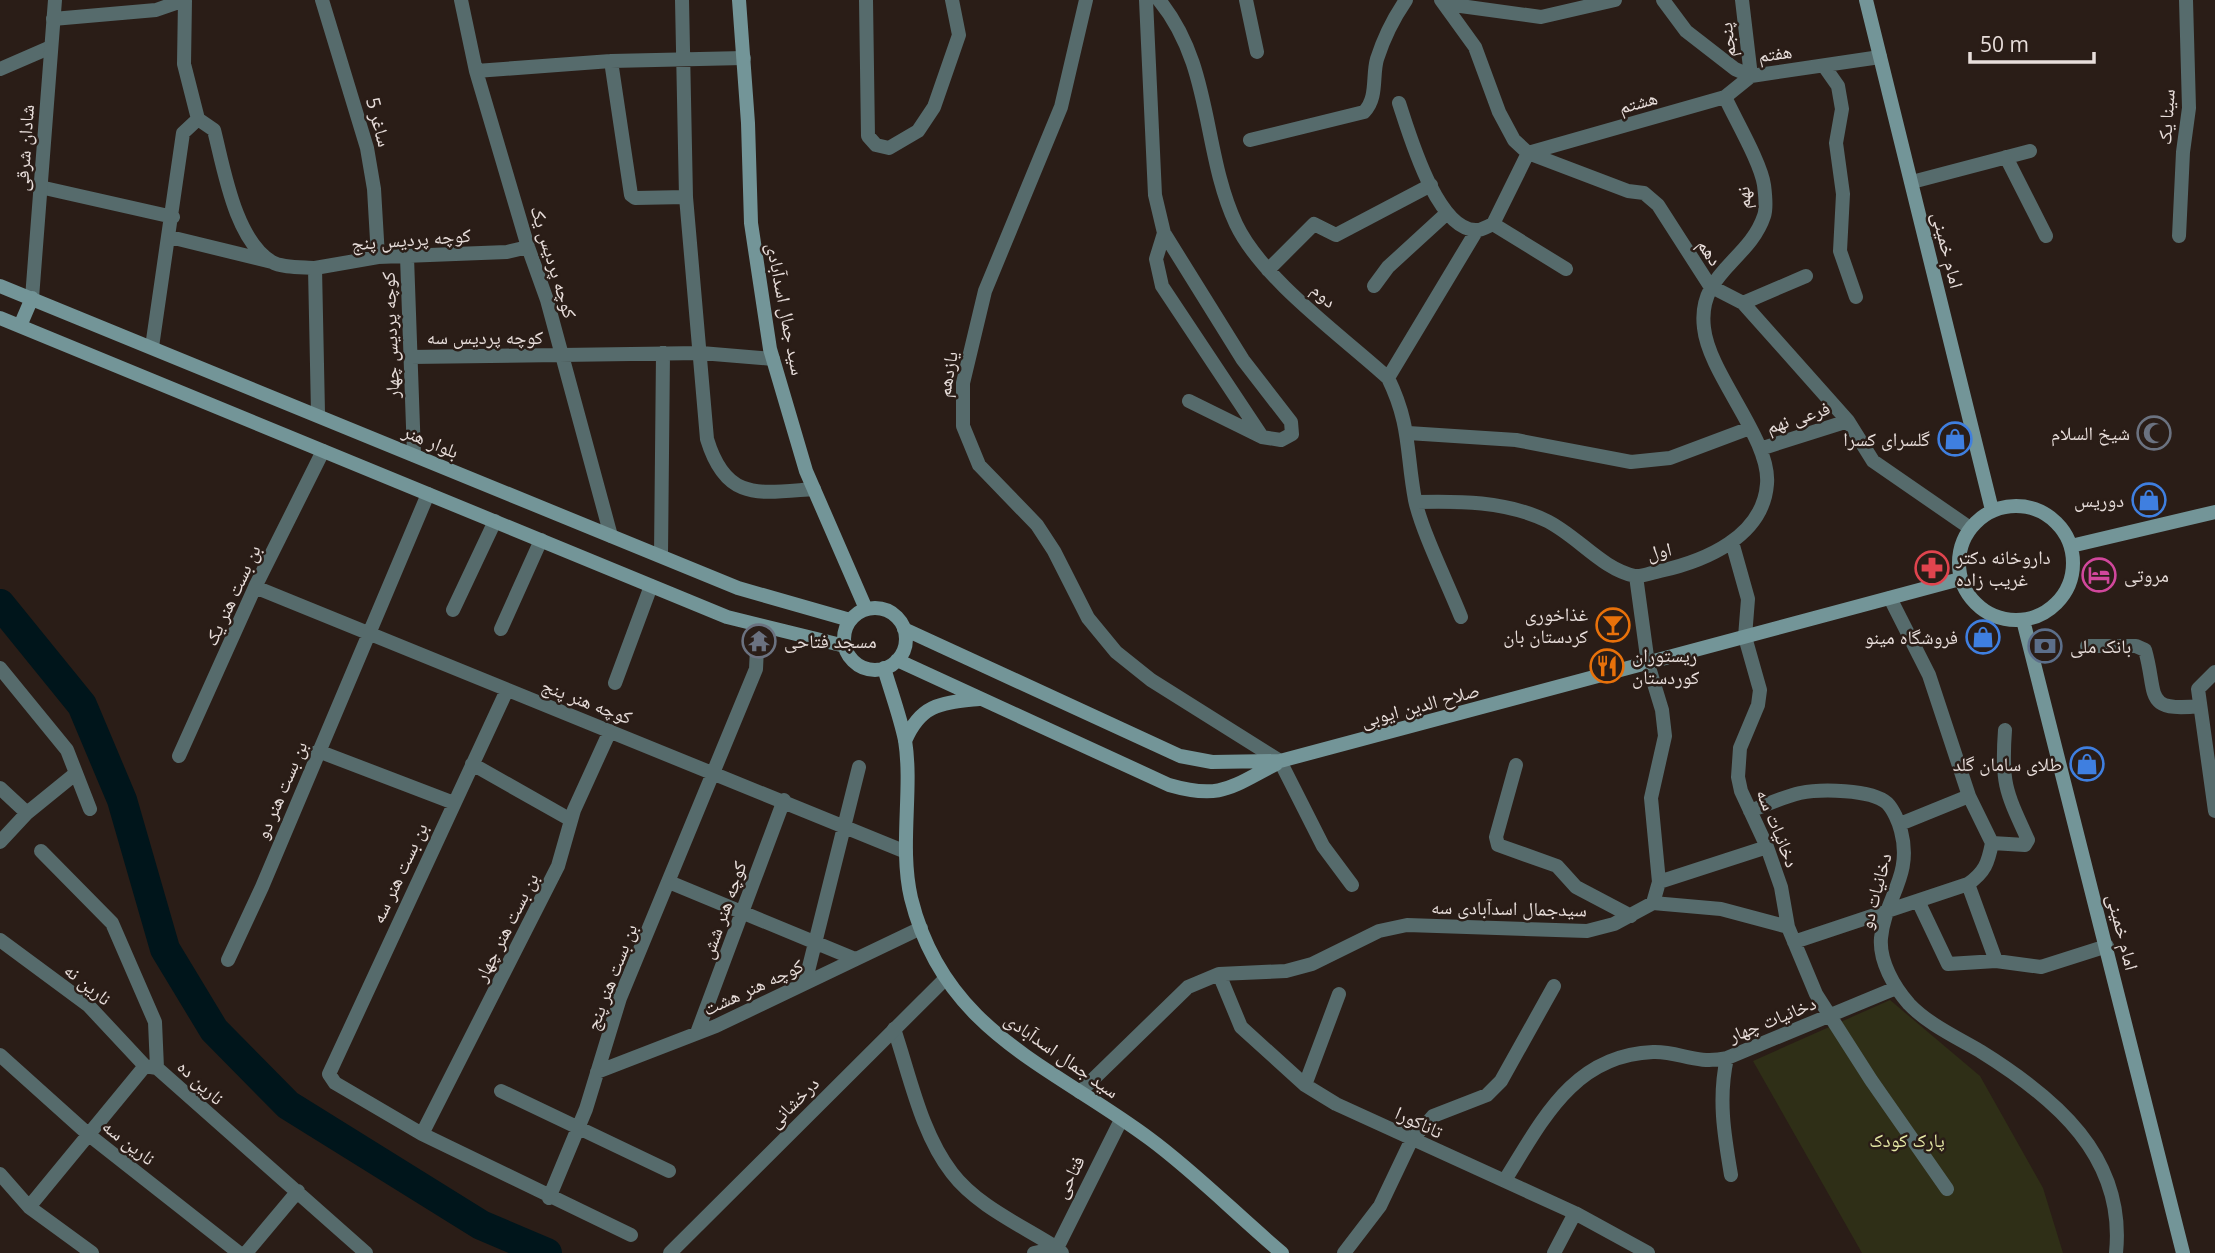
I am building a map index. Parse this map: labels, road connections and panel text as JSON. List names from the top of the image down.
{
  "streets": {
    "main road": [
      "امام خمینی",
      "سید جمال اسدآبادی",
      "بلوار هنر",
      "صلاح الدین ایوبی"
    ],
    "street": [
      "پنجم",
      "هفتم",
      "هشتم",
      "سینا یک",
      "ساغر 5",
      "شادان شرقی",
      "نهم",
      "کوچه پردیس پنج",
      "دهم",
      "کوچه پردیس یک",
      "دوم",
      "کوچه پردیس چهار",
      "کوچه پردیس سه",
      "یازدهم",
      "فرعی نهم",
      "اول",
      "بن بست هنر یک",
      "کوچه هنر پنج",
      "بن بست هنر دو",
      "دخانیات سه",
      "بن بست هنر سه",
      "دخانیات دو",
      "سیدجمال اسدآبادی سه",
      "کوچه هنر شش",
      "بن بست هنر چهار",
      "بن بست هنر پنج",
      "نارین نه",
      "کوچه هنر هشت",
      "دخانیات چهار",
      "نارین ده",
      "درخشانی",
      "تاناکورا",
      "نارین سه",
      "فتاحی"
    ]
  },
  "crossings": [
    ["پنجم", "هفتم"],
    ["پنجم", "هشتم"],
    ["هفتم", "هشتم"],
    ["هفتم", "امام خمینی"],
    ["هشتم", "نهم"],
    ["هشتم", "دهم"],
    ["ساغر 5", "کوچه پردیس پنج"],
    ["شادان شرقی", "بلوار هنر"],
    ["نهم", "دهم"],
    ["نهم", "اول"],
    ["کوچه پردیس پنج", "کوچه پردیس یک"],
    ["کوچه پردیس پنج", "کوچه پردیس چهار"],
    ["امام خمینی", "دهم"],
    ["امام خمینی", "صلاح الدین ایوبی"],
    ["دهم", "فرعی نهم"],
    ["دهم", "اول"],
    ["دهم", "صلاح الدین ایوبی"],
    ["کوچه پردیس یک", "کوچه پردیس سه"],
    ["کوچه پردیس یک", "بلوار هنر"],
    ["دوم", "اول"],
    ["سید جمال اسدآبادی", "کوچه پردیس سه"],
    ["سید جمال اسدآبادی", "بلوار هنر"],
    ["سید جمال اسدآبادی", "کوچه هنر پنج"],
    ["سید جمال اسدآبادی", "صلاح الدین ایوبی"],
    ["سید جمال اسدآبادی", "سیدجمال اسدآبادی سه"],
    ["سید جمال اسدآبادی", "کوچه هنر هشت"],
    ["سید جمال اسدآبادی", "درخشانی"],
    ["سید جمال اسدآبادی", "فتاحی"],
    ["کوچه پردیس چهار", "کوچه پردیس سه"],
    ["کوچه پردیس چهار", "بلوار هنر"],
    ["یازدهم", "صلاح الدین ایوبی"],
    ["فرعی نهم", "اول"],
    ["بلوار هنر", "صلاح الدین ایوبی"],
    ["اول", "دخانیات سه"],
    ["بن بست هنر یک", "کوچه هنر پنج"],
    ["کوچه هنر پنج", "بن بست هنر دو"],
    ["کوچه هنر پنج", "بن بست هنر سه"],
    ["کوچه هنر پنج", "کوچه هنر شش"],
    ["کوچه هنر پنج", "بن بست هنر چهار"],
    ["کوچه هنر پنج", "بن بست هنر پنج"],
    ["صلاح الدین ایوبی", "دخانیات سه"],
    ["دخانیات سه", "دخانیات چهار"],
    ["بن بست هنر سه", "بن بست هنر چهار"],
    ["دخانیات دو", "دخانیات چهار"],
    ["سیدجمال اسدآبادی سه", "تاناکورا"],
    ["کوچه هنر شش", "کوچه هنر هشت"],
    ["بن بست هنر پنج", "کوچه هنر هشت"],
    ["نارین نه", "نارین ده"],
    ["دخانیات چهار", "تاناکورا"],
    ["نارین ده", "نارین سه"]
  ],
  "parks": ["پارک کودک"],
  "places": {
    "mosque": ["شیخ السلام"],
    "shop": [
      "گلسرای کسرا",
      "دوریس",
      "فروشگاه مینو",
      "طلای سامان گلد"
    ],
    "pharmacy": ["داروخانه دکتر غریب زاده"],
    "hotel": ["مروتی"],
    "bar": ["غذاخوری کردستان بان"],
    "temple": ["مسجد فتاحی"],
    "bank": ["بانک ملی"],
    "restaurant": ["ریستوران کوردستان"]
  },
  "scale_bar": "50 m"
}
